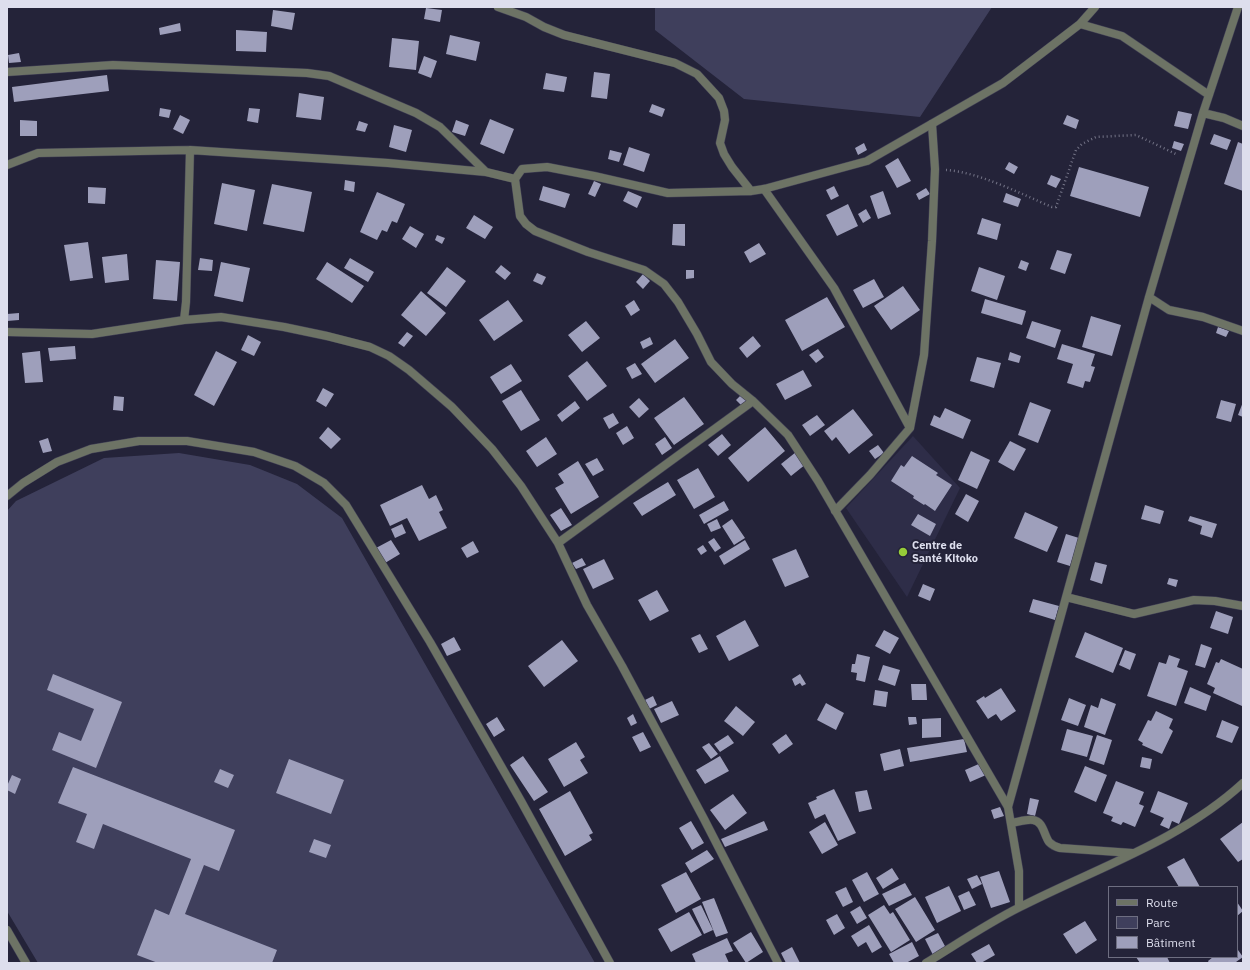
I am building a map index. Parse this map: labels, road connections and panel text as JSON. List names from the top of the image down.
{
  "places": ["Centre de Santé Kitoko"],
  "legend": ["Route", "Parc", "Bâtiment"]
}
